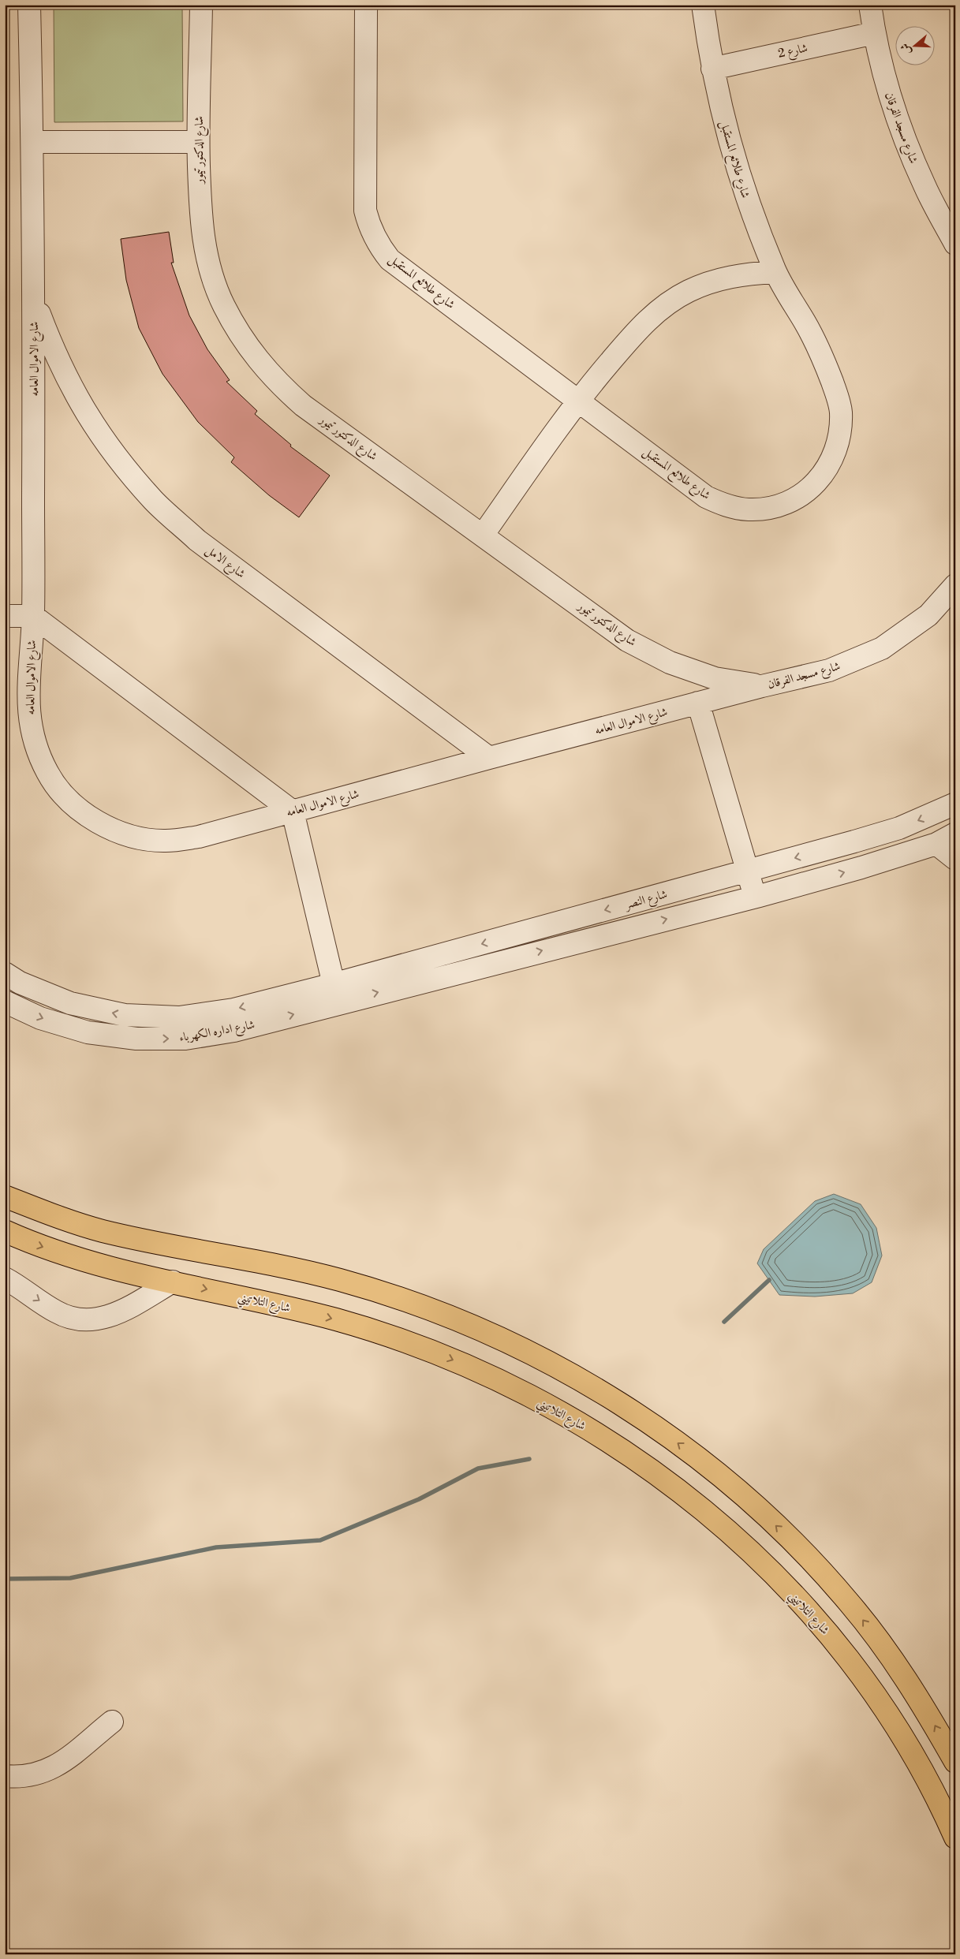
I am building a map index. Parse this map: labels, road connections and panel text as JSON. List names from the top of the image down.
{
  "streets": {
    "main road": ["شارع التلاتيني"],
    "street": [
      "شارع 2",
      "شارع مسجد الفرقان",
      "شارع الدكتور تيمور",
      "شارع طلائع المستقبل",
      "شارع الاموال العامه",
      "شارع الامل",
      "شارع النصر",
      "شارع اداره الكهرباء"
    ]
  },
  "crossings": [
    ["شارع 2", "شارع مسجد الفرقان"],
    ["شارع 2", "شارع طلائع المستقبل"],
    ["شارع مسجد الفرقان", "شارع الدكتور تيمور"],
    ["شارع مسجد الفرقان", "شارع الاموال العامه"],
    ["شارع الاموال العامه", "شارع الامل"],
    ["شارع النصر", "شارع اداره الكهرباء"]
  ],
  "north": "left"
}
